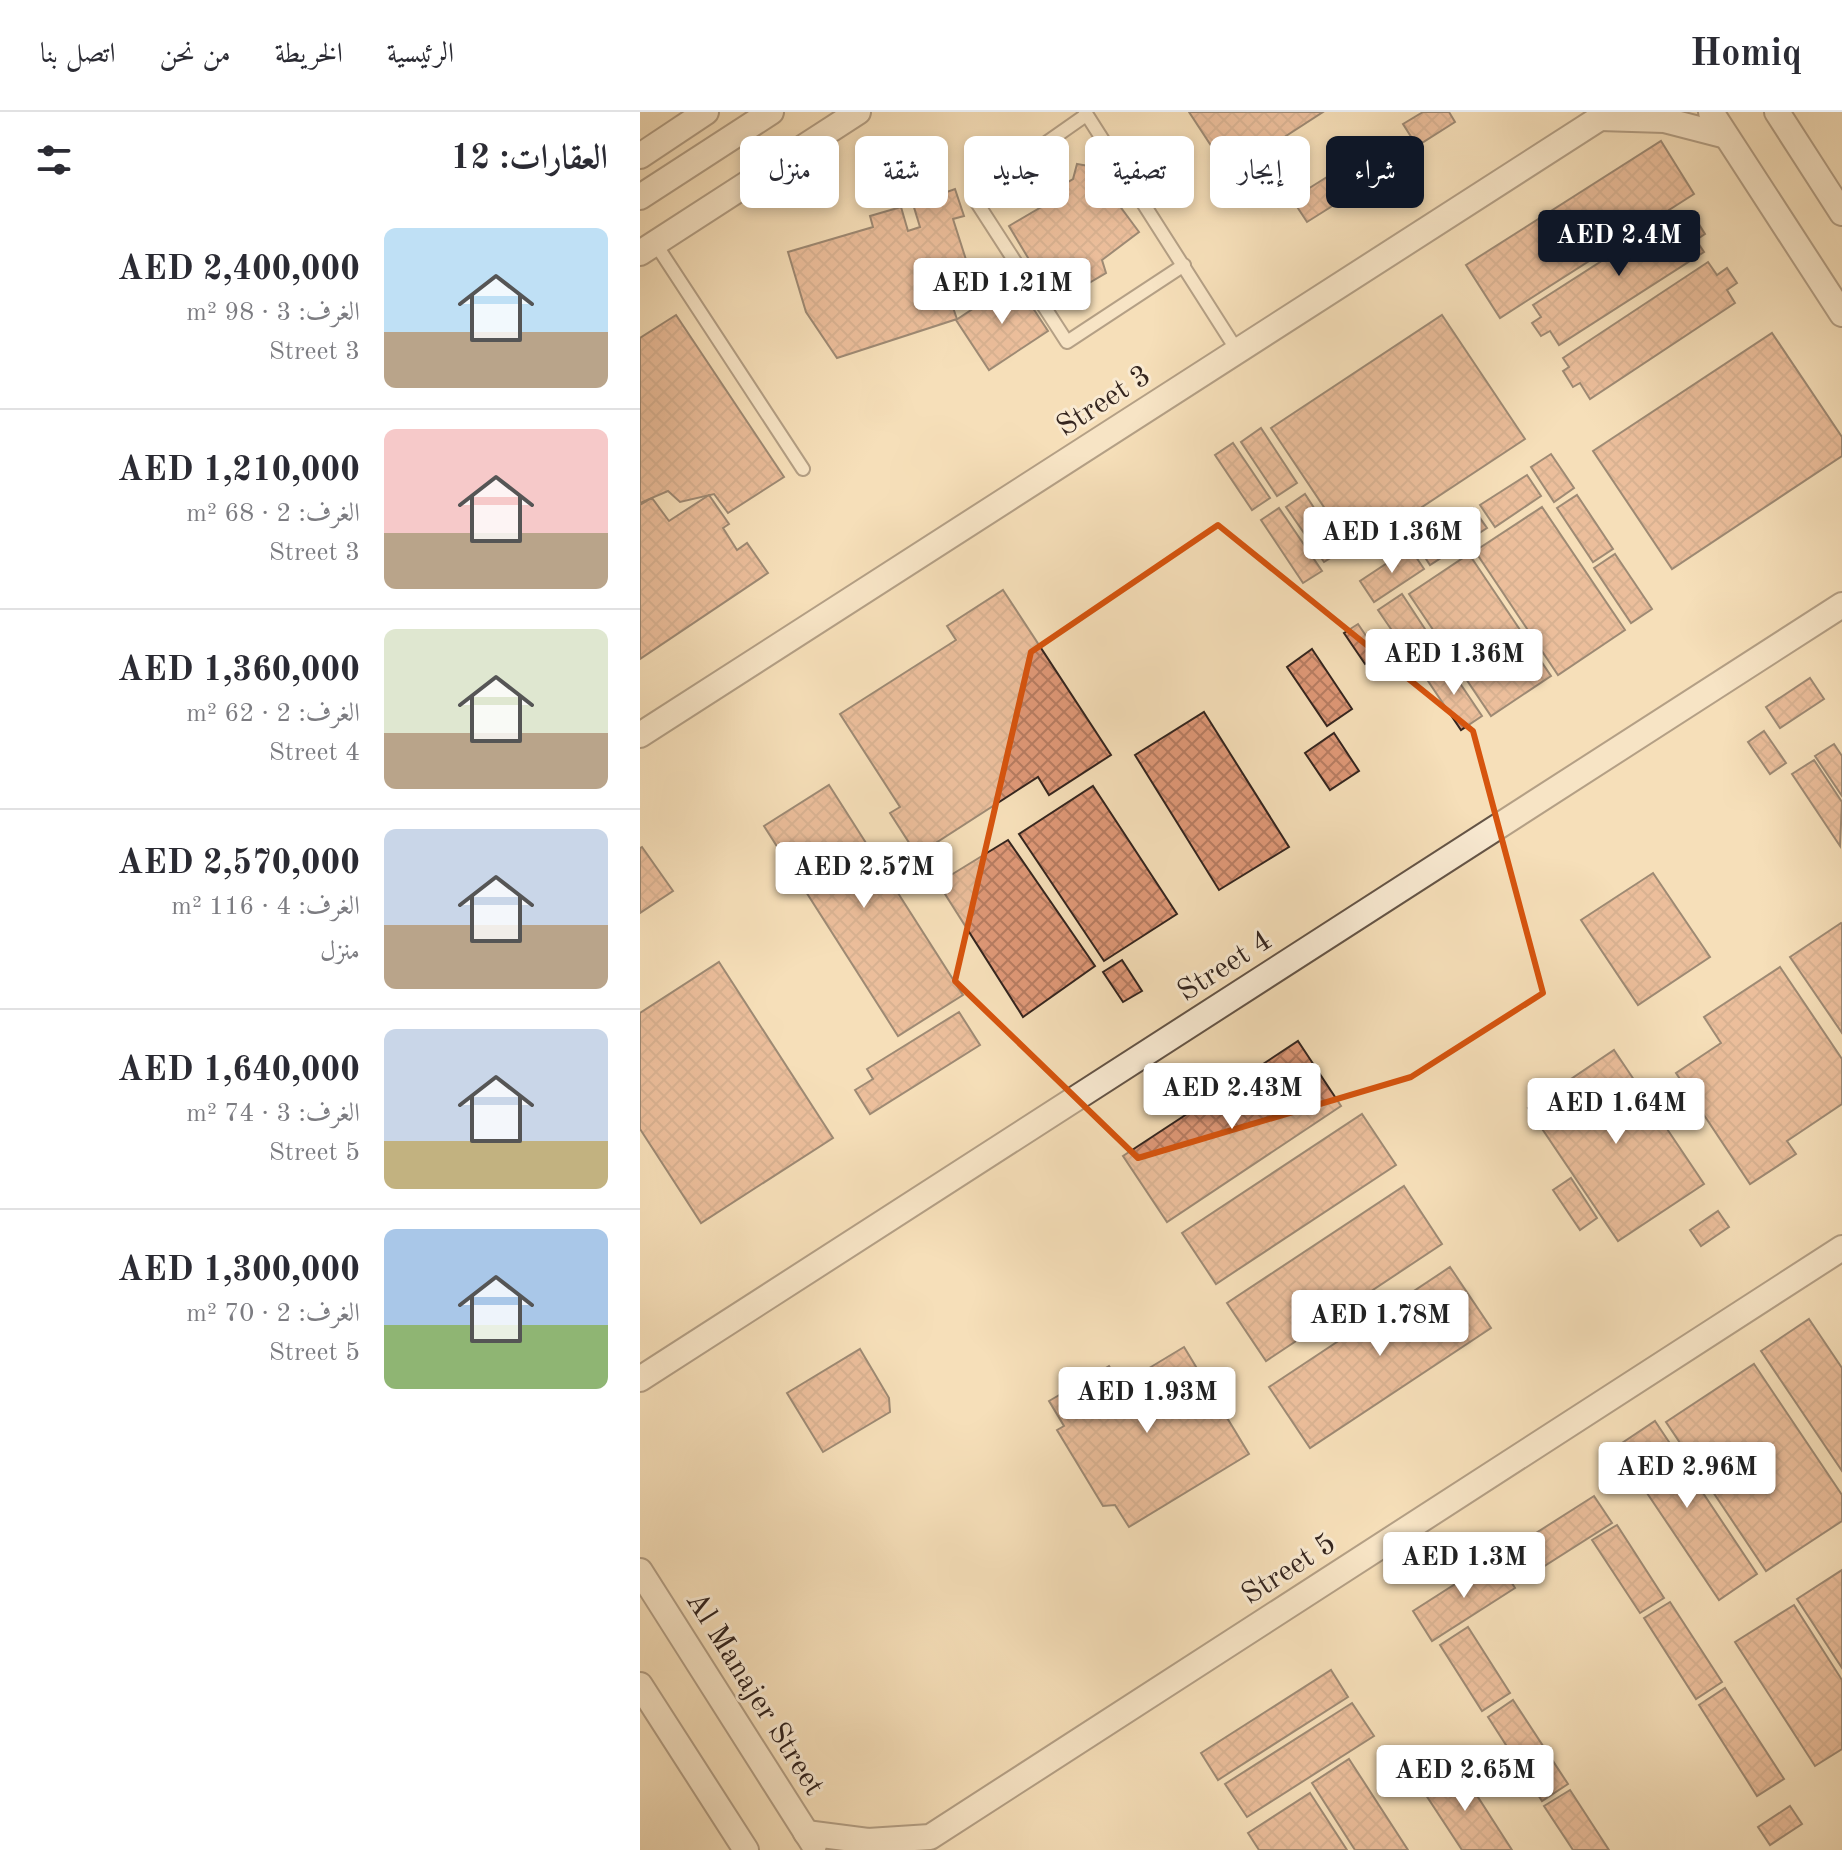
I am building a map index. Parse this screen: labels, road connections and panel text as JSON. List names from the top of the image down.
{
  "streets": {
    "street": [
      "Street 3",
      "Street 4",
      "Street 5",
      "Al Manajer Street"
    ]
  },
  "crossings": [
    ["Street 5", "Al Manajer Street"]
  ],
  "page": {
    "header": "Homiq",
    "nav": [
      "الرئيسية",
      "الخريطة",
      "من نحن",
      "اتصل بنا"
    ],
    "heading": "العقارات: 12",
    "chip": [
      "شراء",
      "إيجار",
      "تصفية",
      "جديد",
      "شقة",
      "منزل"
    ],
    "list": [
      {
        "name": "AED 2,400,000",
        "note": "الغرف: 3 · 98 m² · Street 3"
      },
      {
        "name": "AED 1,210,000",
        "note": "الغرف: 2 · 68 m² · Street 3"
      },
      {
        "name": "AED 1,360,000",
        "note": "الغرف: 2 · 62 m² · Street 4"
      },
      {
        "name": "AED 2,570,000",
        "note": "الغرف: 4 · 116 m² · منزل"
      },
      {
        "name": "AED 1,640,000",
        "note": "الغرف: 3 · 74 m² · Street 5"
      },
      {
        "name": "AED 1,300,000",
        "note": "الغرف: 2 · 70 m² · Street 5"
      }
    ],
    "price": [
      "AED 2.4M",
      "AED 1.21M",
      "AED 1.36M",
      "AED 1.36M",
      "AED 2.57M",
      "AED 2.43M",
      "AED 1.64M",
      "AED 1.78M",
      "AED 1.93M",
      "AED 2.96M",
      "AED 1.3M",
      "AED 2.65M"
    ]
  }
}
